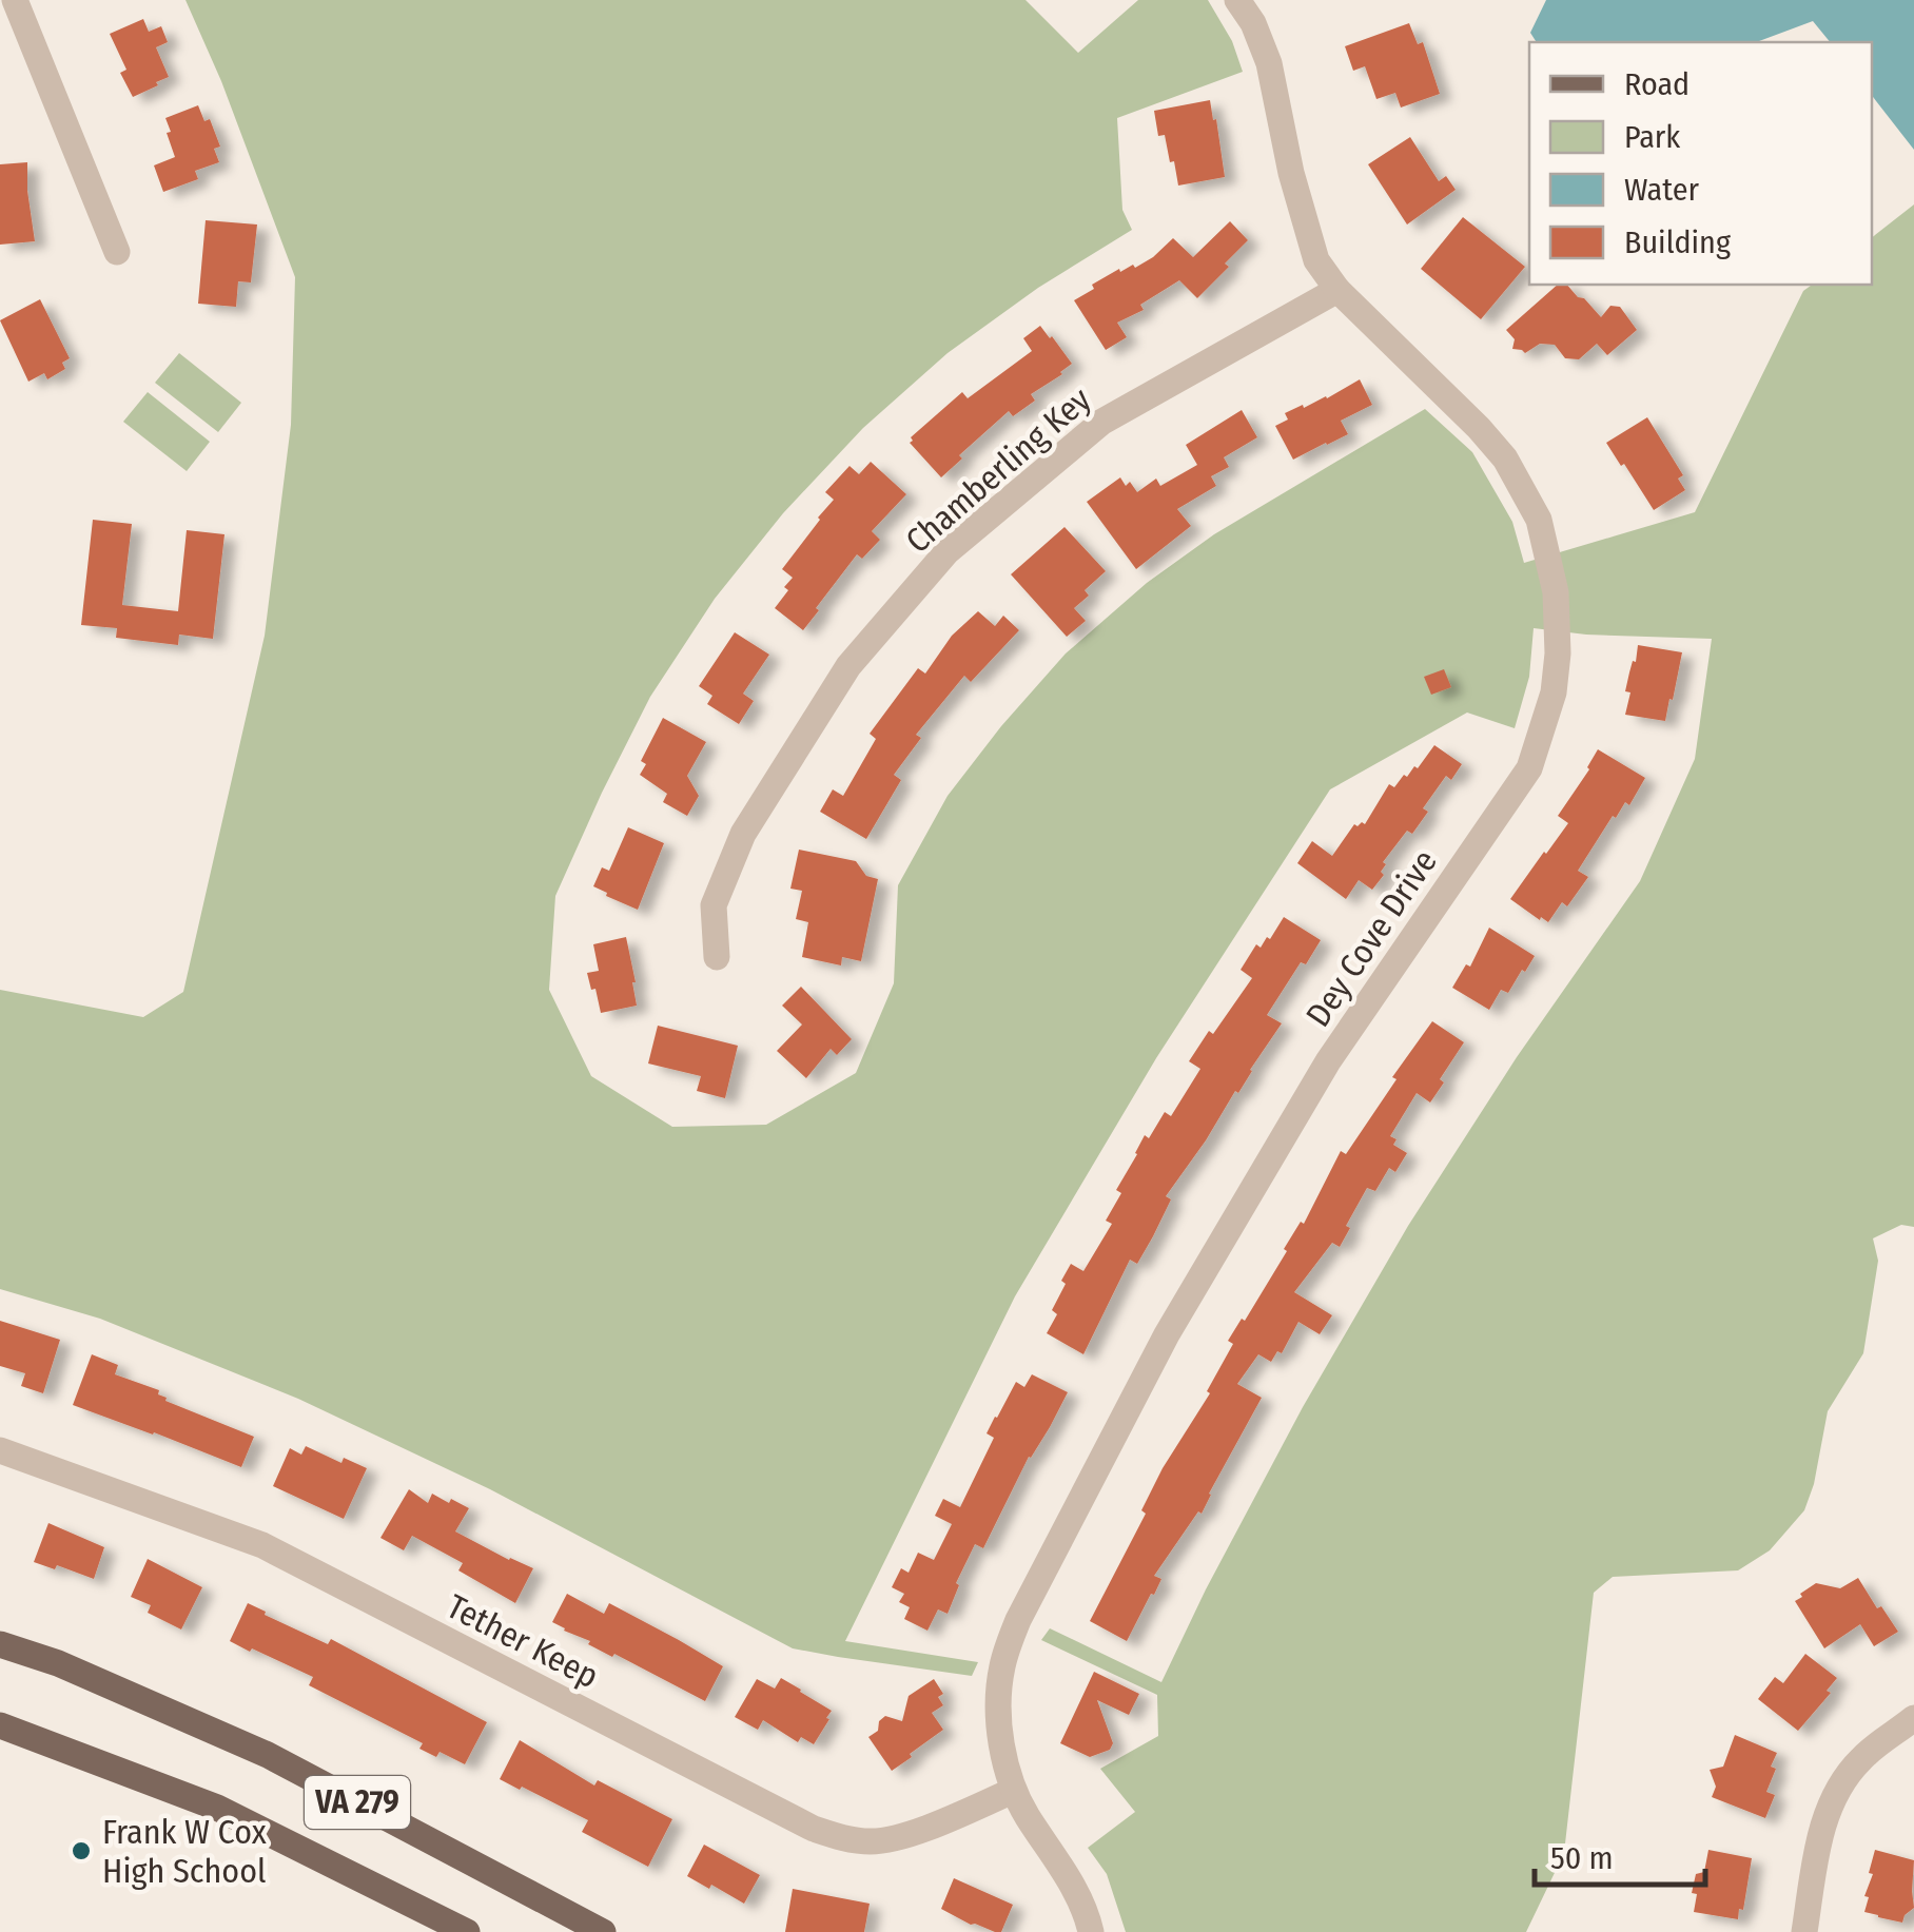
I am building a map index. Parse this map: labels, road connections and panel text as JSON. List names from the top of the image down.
{
  "streets": {
    "main road": ["VA 279"],
    "street": ["Chamberling Key", "Dey Cove Drive", "Tether Keep"]
  },
  "crossings": [
    ["Chamberling Key", "Dey Cove Drive"],
    ["Dey Cove Drive", "Tether Keep"]
  ],
  "places": ["Frank W Cox High School"],
  "legend": [
    "Road",
    "Park",
    "Water",
    "Building"
  ],
  "scale_bar": "50 m"
}
